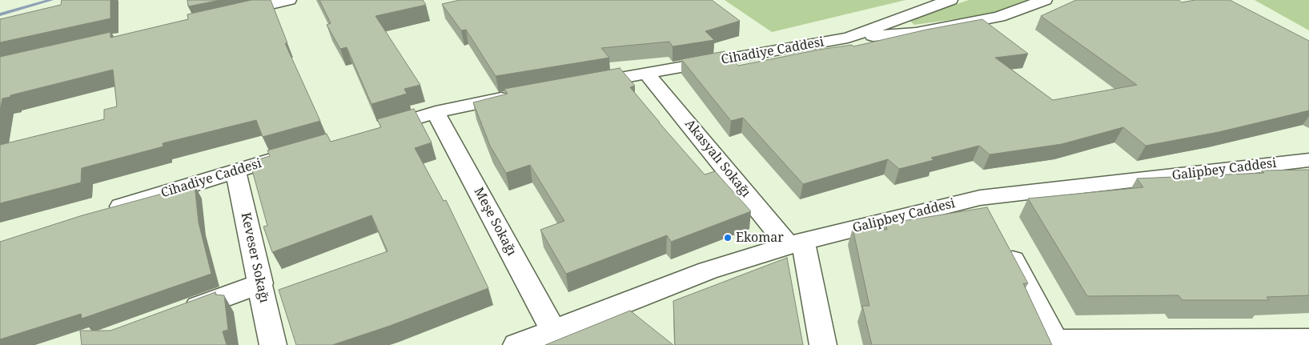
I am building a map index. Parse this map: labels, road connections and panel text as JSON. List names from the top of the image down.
{
  "streets": {
    "street": [
      "Cihadiye Caddesi",
      "Akasyalı Sokağı",
      "Galipbey Caddesi",
      "Meşe Sokağı",
      "Keveser Sokağı"
    ]
  },
  "crossings": [
    ["Cihadiye Caddesi", "Akasyalı Sokağı"],
    ["Cihadiye Caddesi", "Keveser Sokağı"],
    ["Akasyalı Sokağı", "Galipbey Caddesi"],
    ["Galipbey Caddesi", "Meşe Sokağı"]
  ],
  "places": ["Ekomar"]
}
